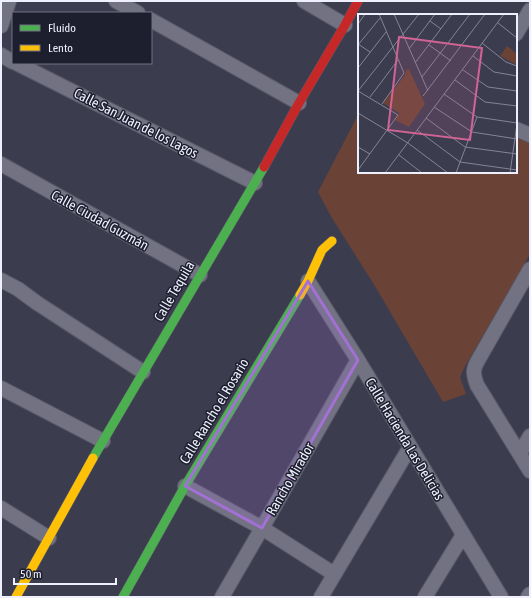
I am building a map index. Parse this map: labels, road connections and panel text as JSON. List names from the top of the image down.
{
  "streets": {
    "street": [
      "Calle San Juan de los Lagos",
      "Calle Ciudad Guzmán",
      "Calle Tequila",
      "Calle Rancho el Rosario",
      "Calle Hacienda Las Delicias",
      "Rancho Mirador"
    ]
  },
  "crossings": [
    ["Calle San Juan de los Lagos", "Calle Tequila"],
    ["Calle Ciudad Guzmán", "Calle Tequila"],
    ["Calle Rancho el Rosario", "Calle Hacienda Las Delicias"],
    ["Calle Hacienda Las Delicias", "Rancho Mirador"]
  ],
  "legend": ["Fluido", "Lento"],
  "scale_bar": "50 m"
}
